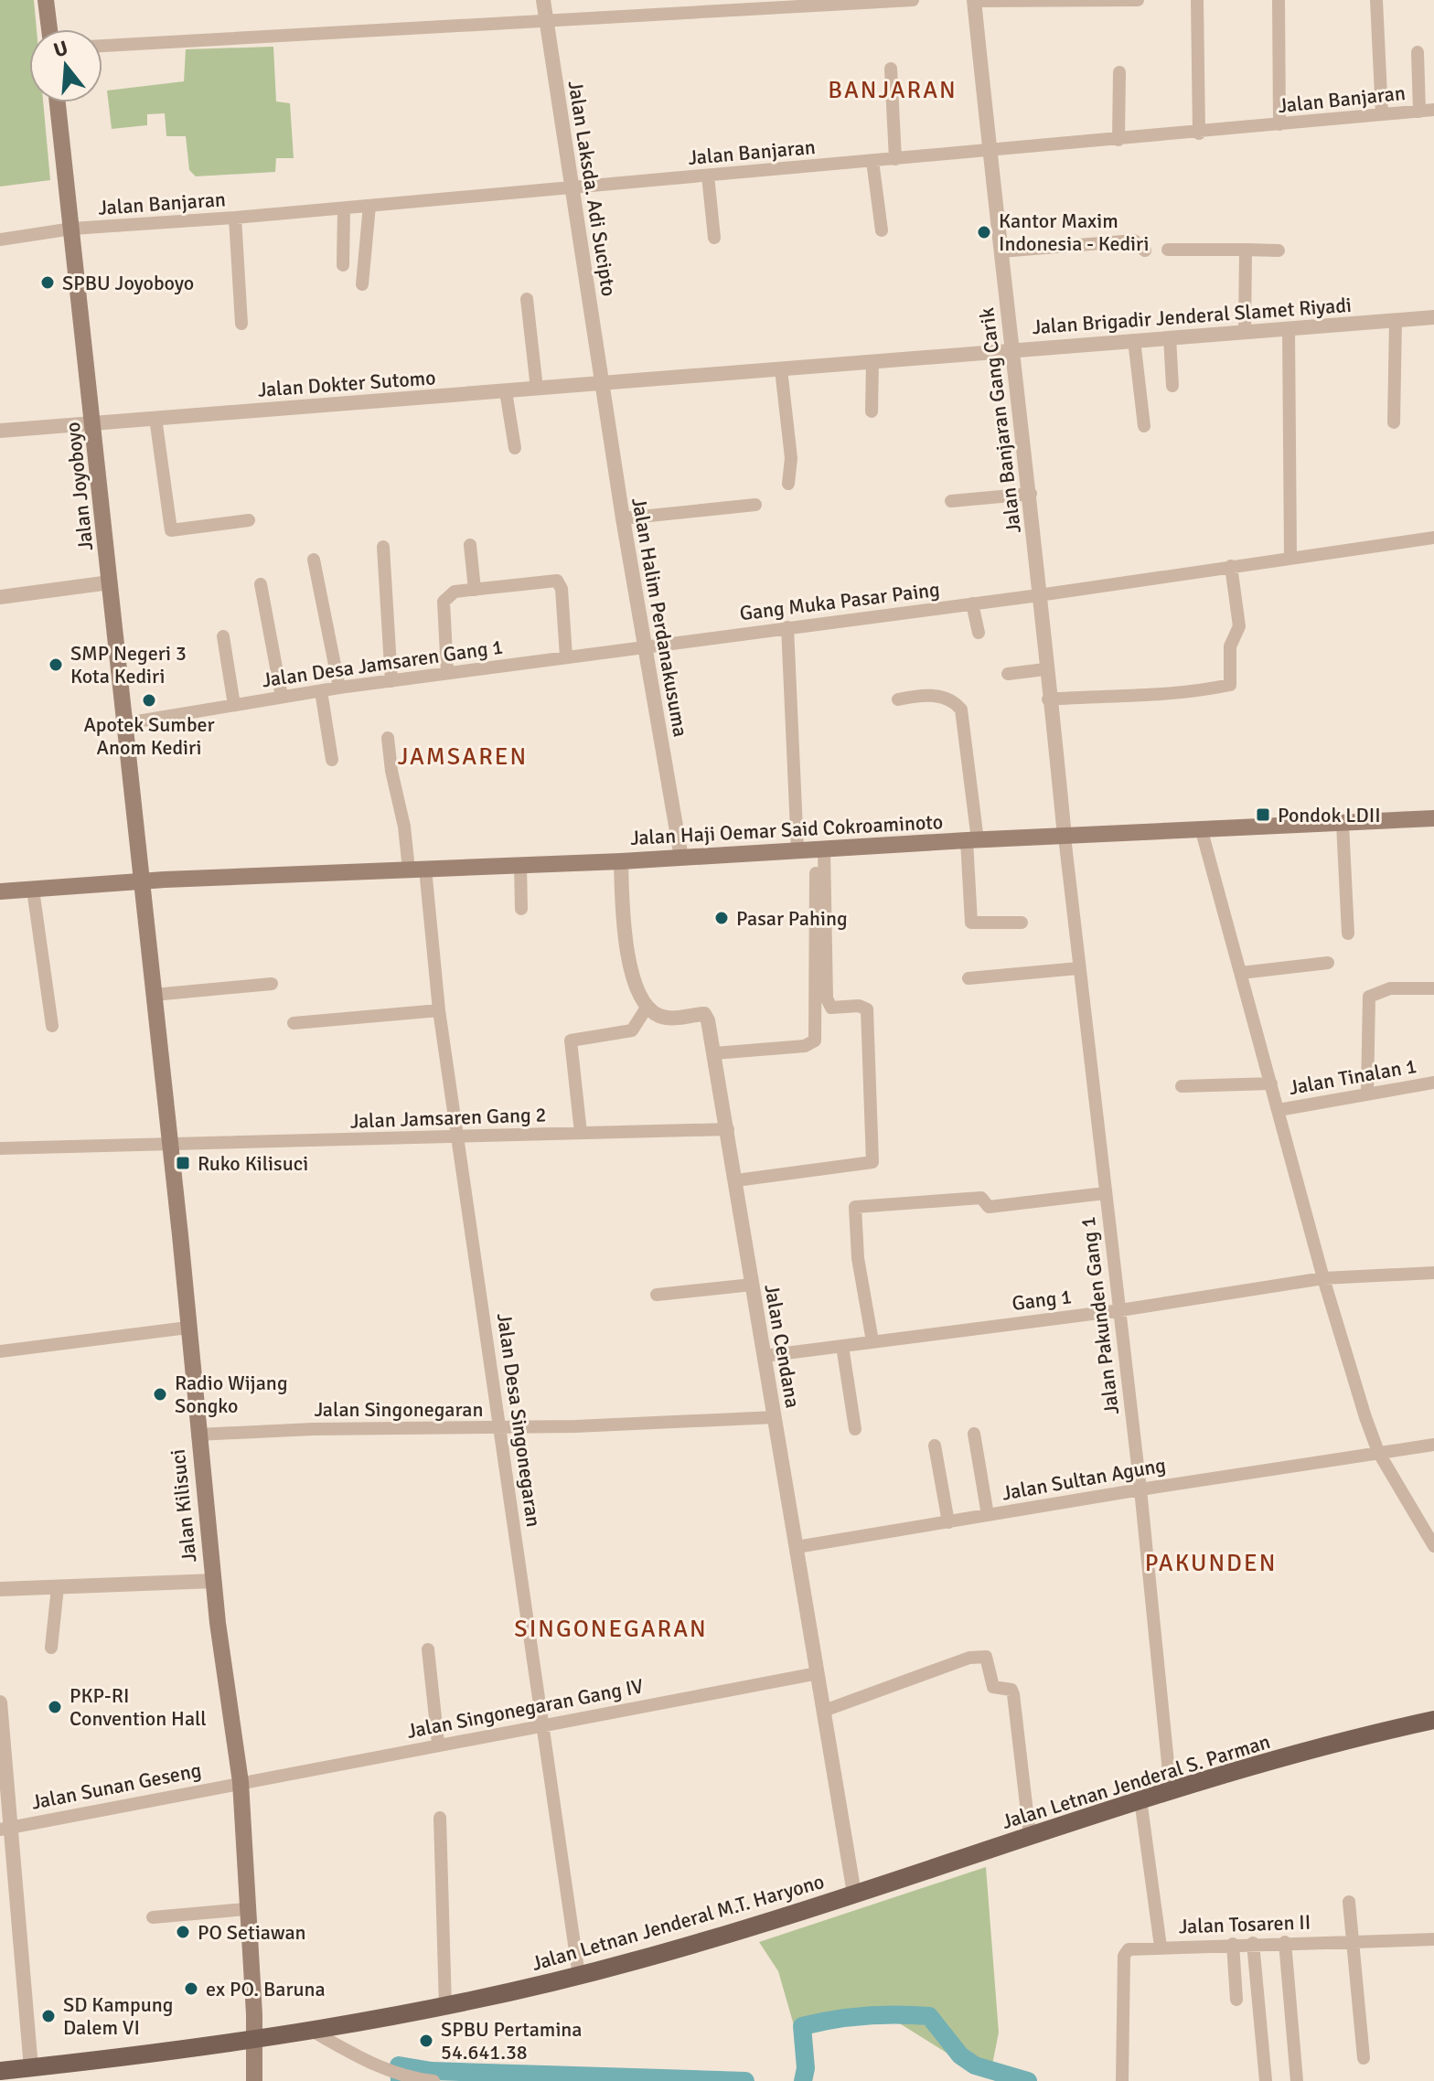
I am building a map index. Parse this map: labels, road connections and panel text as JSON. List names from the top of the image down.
{
  "streets": {
    "main road": [
      "Jalan Joyoboyo",
      "Jalan Haji Oemar Said Cokroaminoto",
      "Jalan Kilisuci",
      "Jalan Letnan Jenderal S. Parman",
      "Jalan Letnan Jenderal M.T. Haryono"
    ],
    "street": [
      "Jalan Banjaran",
      "Jalan Laksda. Adi Sucipto",
      "Jalan Brigadir Jenderal Slamet Riyadi",
      "Jalan Dokter Sutomo",
      "Jalan Banjaran Gang Carik",
      "Gang Muka Pasar Paing",
      "Jalan Halim Perdanakusuma",
      "Jalan Desa Jamsaren Gang 1",
      "Jalan Tinalan 1",
      "Jalan Jamsaren Gang 2",
      "Gang 1",
      "Jalan Pakunden Gang 1",
      "Jalan Cendana",
      "Jalan Singonegaran",
      "Jalan Desa Singonegaran",
      "Jalan Sultan Agung",
      "Jalan Singonegaran Gang IV",
      "Jalan Sunan Geseng",
      "Jalan Tosaren II"
    ]
  },
  "crossings": [
    ["Jalan Banjaran", "Jalan Laksda. Adi Sucipto"],
    ["Jalan Banjaran", "Jalan Banjaran Gang Carik"],
    ["Jalan Banjaran", "Jalan Joyoboyo"],
    ["Jalan Laksda. Adi Sucipto", "Jalan Brigadir Jenderal Slamet Riyadi"],
    ["Jalan Laksda. Adi Sucipto", "Jalan Dokter Sutomo"],
    ["Jalan Laksda. Adi Sucipto", "Jalan Halim Perdanakusuma"],
    ["Jalan Brigadir Jenderal Slamet Riyadi", "Jalan Dokter Sutomo"],
    ["Jalan Brigadir Jenderal Slamet Riyadi", "Jalan Banjaran Gang Carik"],
    ["Jalan Brigadir Jenderal Slamet Riyadi", "Jalan Halim Perdanakusuma"],
    ["Jalan Dokter Sutomo", "Jalan Joyoboyo"],
    ["Jalan Dokter Sutomo", "Jalan Halim Perdanakusuma"],
    ["Jalan Banjaran Gang Carik", "Gang Muka Pasar Paing"],
    ["Jalan Banjaran Gang Carik", "Jalan Haji Oemar Said Cokroaminoto"],
    ["Jalan Banjaran Gang Carik", "Jalan Pakunden Gang 1"],
    ["Jalan Joyoboyo", "Jalan Desa Jamsaren Gang 1"],
    ["Jalan Joyoboyo", "Jalan Haji Oemar Said Cokroaminoto"],
    ["Jalan Joyoboyo", "Jalan Kilisuci"],
    ["Gang Muka Pasar Paing", "Jalan Halim Perdanakusuma"],
    ["Gang Muka Pasar Paing", "Jalan Desa Jamsaren Gang 1"],
    ["Jalan Halim Perdanakusuma", "Jalan Desa Jamsaren Gang 1"],
    ["Jalan Halim Perdanakusuma", "Jalan Haji Oemar Said Cokroaminoto"],
    ["Jalan Haji Oemar Said Cokroaminoto", "Jalan Pakunden Gang 1"],
    ["Jalan Haji Oemar Said Cokroaminoto", "Jalan Desa Singonegaran"],
    ["Jalan Haji Oemar Said Cokroaminoto", "Jalan Kilisuci"],
    ["Jalan Jamsaren Gang 2", "Jalan Cendana"],
    ["Jalan Jamsaren Gang 2", "Jalan Desa Singonegaran"],
    ["Jalan Jamsaren Gang 2", "Jalan Kilisuci"],
    ["Gang 1", "Jalan Pakunden Gang 1"],
    ["Gang 1", "Jalan Cendana"],
    ["Jalan Pakunden Gang 1", "Jalan Sultan Agung"],
    ["Jalan Pakunden Gang 1", "Jalan Letnan Jenderal S. Parman"],
    ["Jalan Cendana", "Jalan Singonegaran"],
    ["Jalan Cendana", "Jalan Sultan Agung"],
    ["Jalan Cendana", "Jalan Singonegaran Gang IV"],
    ["Jalan Cendana", "Jalan Letnan Jenderal S. Parman"],
    ["Jalan Cendana", "Jalan Letnan Jenderal M.T. Haryono"],
    ["Jalan Singonegaran", "Jalan Desa Singonegaran"],
    ["Jalan Singonegaran", "Jalan Kilisuci"],
    ["Jalan Desa Singonegaran", "Jalan Singonegaran Gang IV"],
    ["Jalan Desa Singonegaran", "Jalan Letnan Jenderal M.T. Haryono"],
    ["Jalan Kilisuci", "Jalan Singonegaran Gang IV"],
    ["Jalan Kilisuci", "Jalan Sunan Geseng"],
    ["Jalan Kilisuci", "Jalan Letnan Jenderal M.T. Haryono"],
    ["Jalan Singonegaran Gang IV", "Jalan Sunan Geseng"],
    ["Jalan Letnan Jenderal S. Parman", "Jalan Letnan Jenderal M.T. Haryono"],
    ["Jalan Letnan Jenderal S. Parman", "Jalan Tosaren II"]
  ],
  "districts": [
    "BANJARAN",
    "JAMSAREN",
    "PAKUNDEN",
    "SINGONEGARAN"
  ],
  "places": {
    "other": [
      "Kantor Maxim Indonesia - Kediri",
      "SPBU Joyoboyo",
      "SMP Negeri 3 Kota Kediri",
      "Apotek Sumber Anom Kediri",
      "Pasar Pahing",
      "Radio Wijang Songko",
      "PKP-RI Convention Hall",
      "PO Setiawan",
      "ex PO. Baruna",
      "SD Kampung Dalem VI",
      "SPBU Pertamina 54.641.38"
    ],
    "transit": ["Pondok LDII", "Ruko Kilisuci"]
  },
  "north": "top"
}
